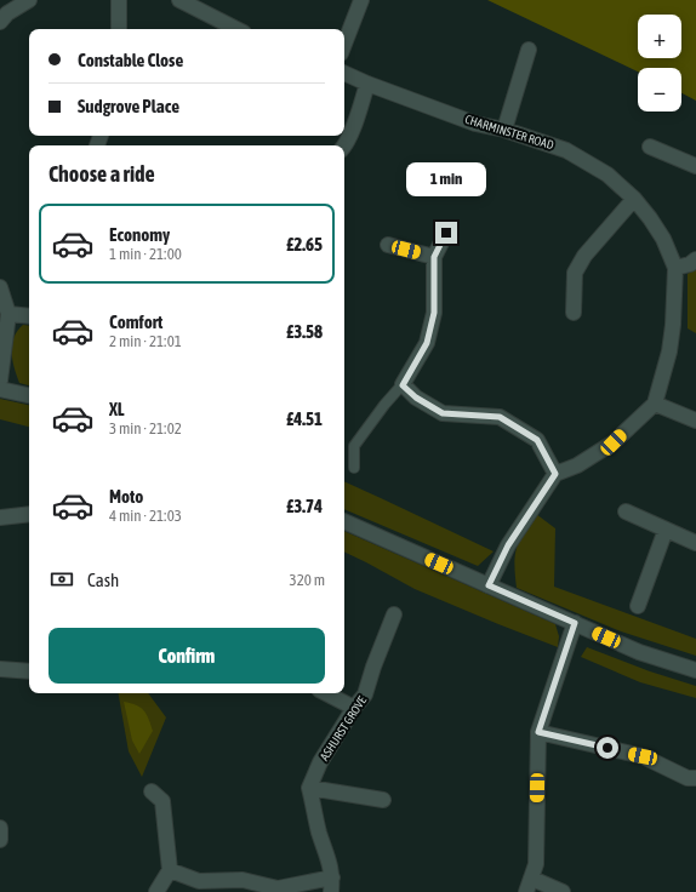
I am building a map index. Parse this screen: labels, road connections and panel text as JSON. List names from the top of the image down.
{
  "streets": {
    "street": ["CHARMINSTER ROAD", "ASHURST GROVE"]
  },
  "page": {
    "map_buttons": ["+", "−"],
    "banner": ["Constable Close", "Sudgrove Place"],
    "heading": "Choose a ride",
    "bubble": "1 min",
    "list": [
      {
        "name": "Economy",
        "note": "1 min · 21:00",
        "value": "£2.65"
      },
      {
        "name": "Comfort",
        "note": "2 min · 21:01",
        "value": "£3.58"
      },
      {
        "name": "XL",
        "note": "3 min · 21:02",
        "value": "£4.51"
      },
      {
        "name": "Moto",
        "note": "4 min · 21:03",
        "value": "£3.74"
      }
    ],
    "pay": ["Cash", "320 m"],
    "buttons": "Confirm"
  }
}
